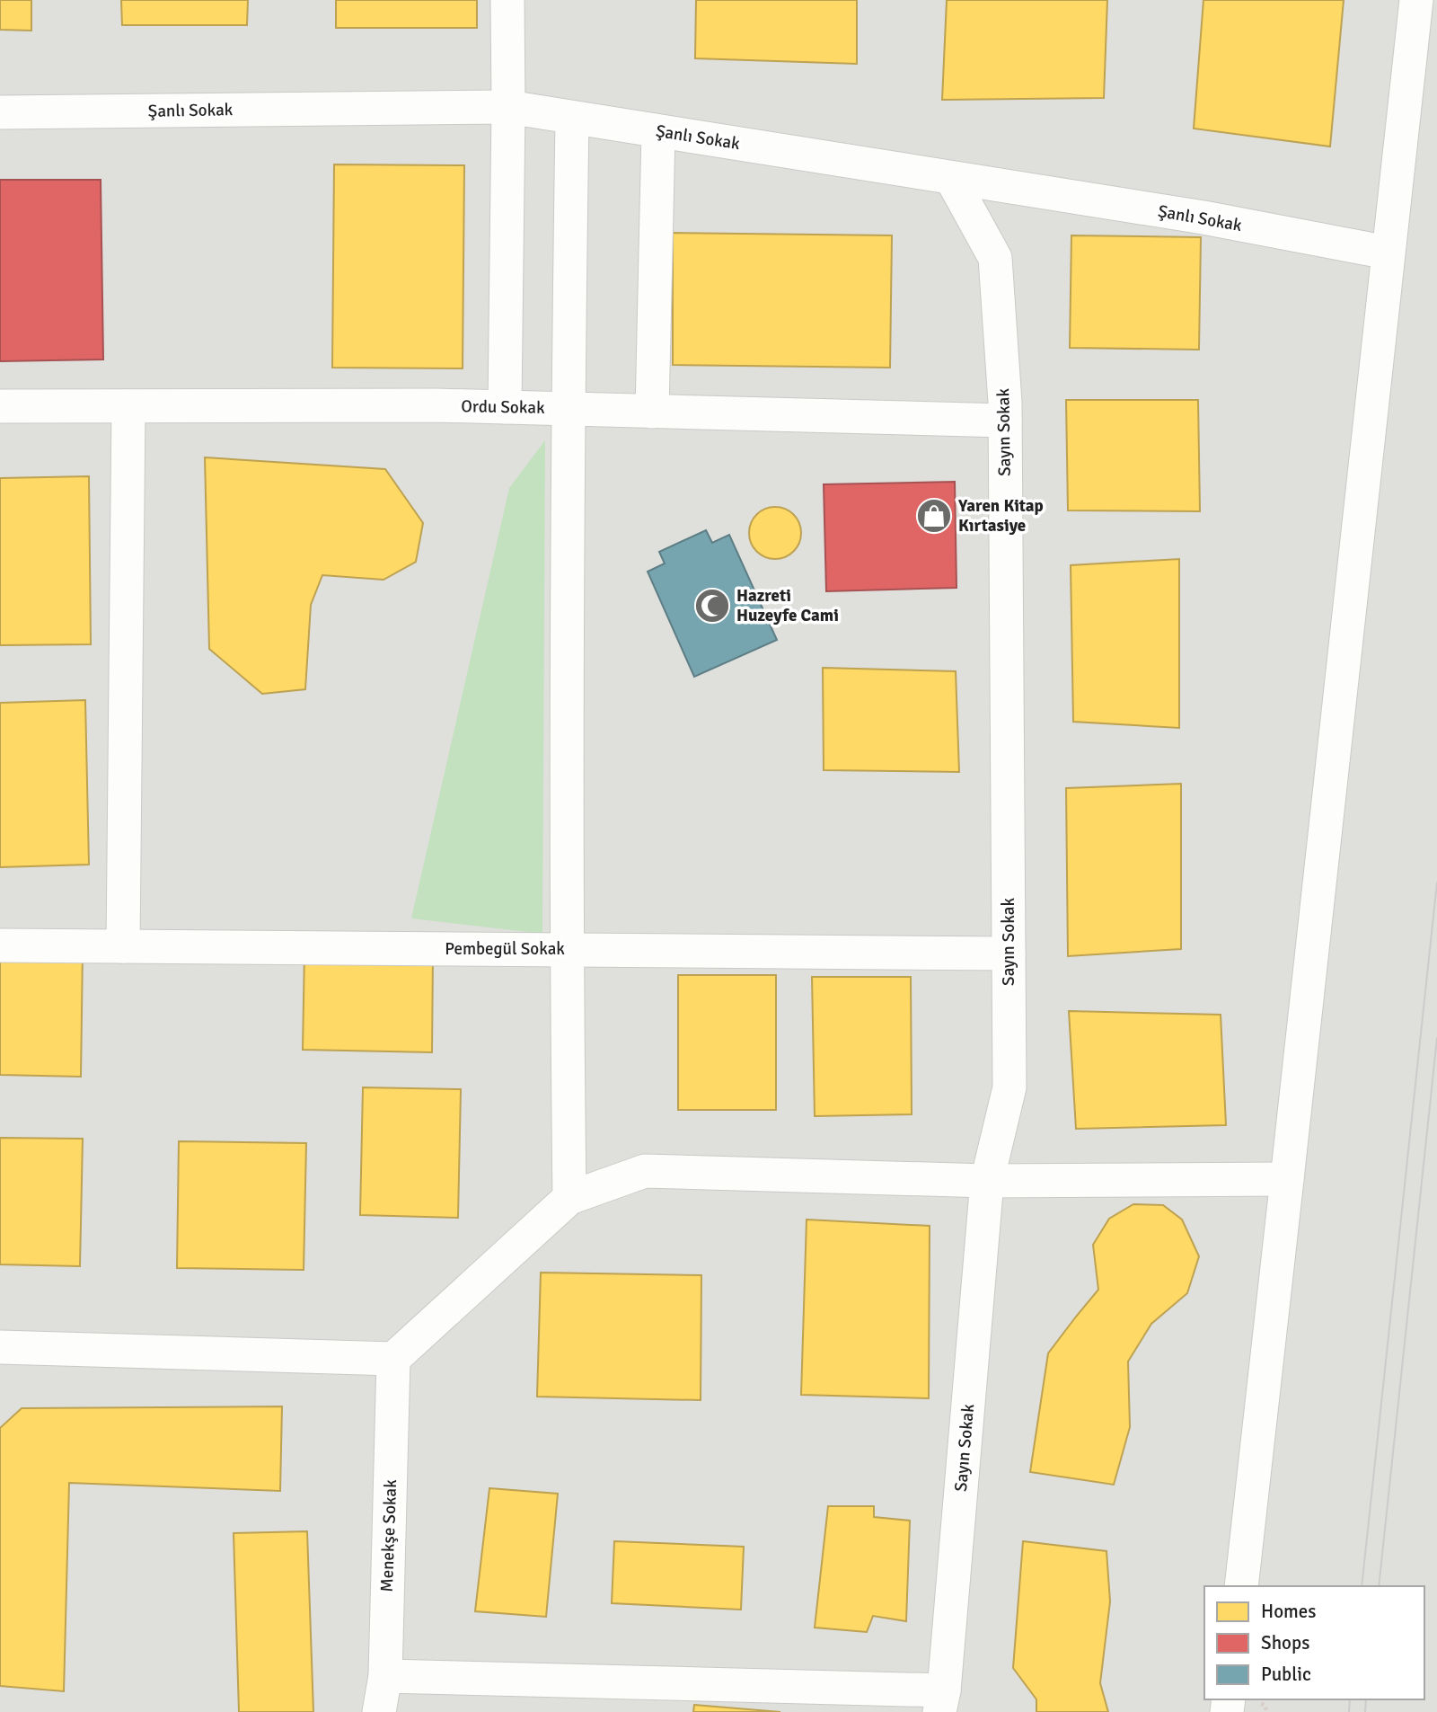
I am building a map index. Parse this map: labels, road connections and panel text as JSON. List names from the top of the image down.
{
  "streets": {
    "street": [
      "Şanlı Sokak",
      "Ordu Sokak",
      "Sayın Sokak",
      "Pembegül Sokak",
      "Menekşe Sokak"
    ]
  },
  "crossings": [
    ["Şanlı Sokak", "Sayın Sokak"],
    ["Ordu Sokak", "Sayın Sokak"],
    ["Sayın Sokak", "Pembegül Sokak"]
  ],
  "places": {
    "shop": ["Yaren Kitap Kırtasiye"],
    "mosque": ["Hazreti Huzeyfe Cami"]
  },
  "legend": ["Homes", "Shops", "Public"]
}
